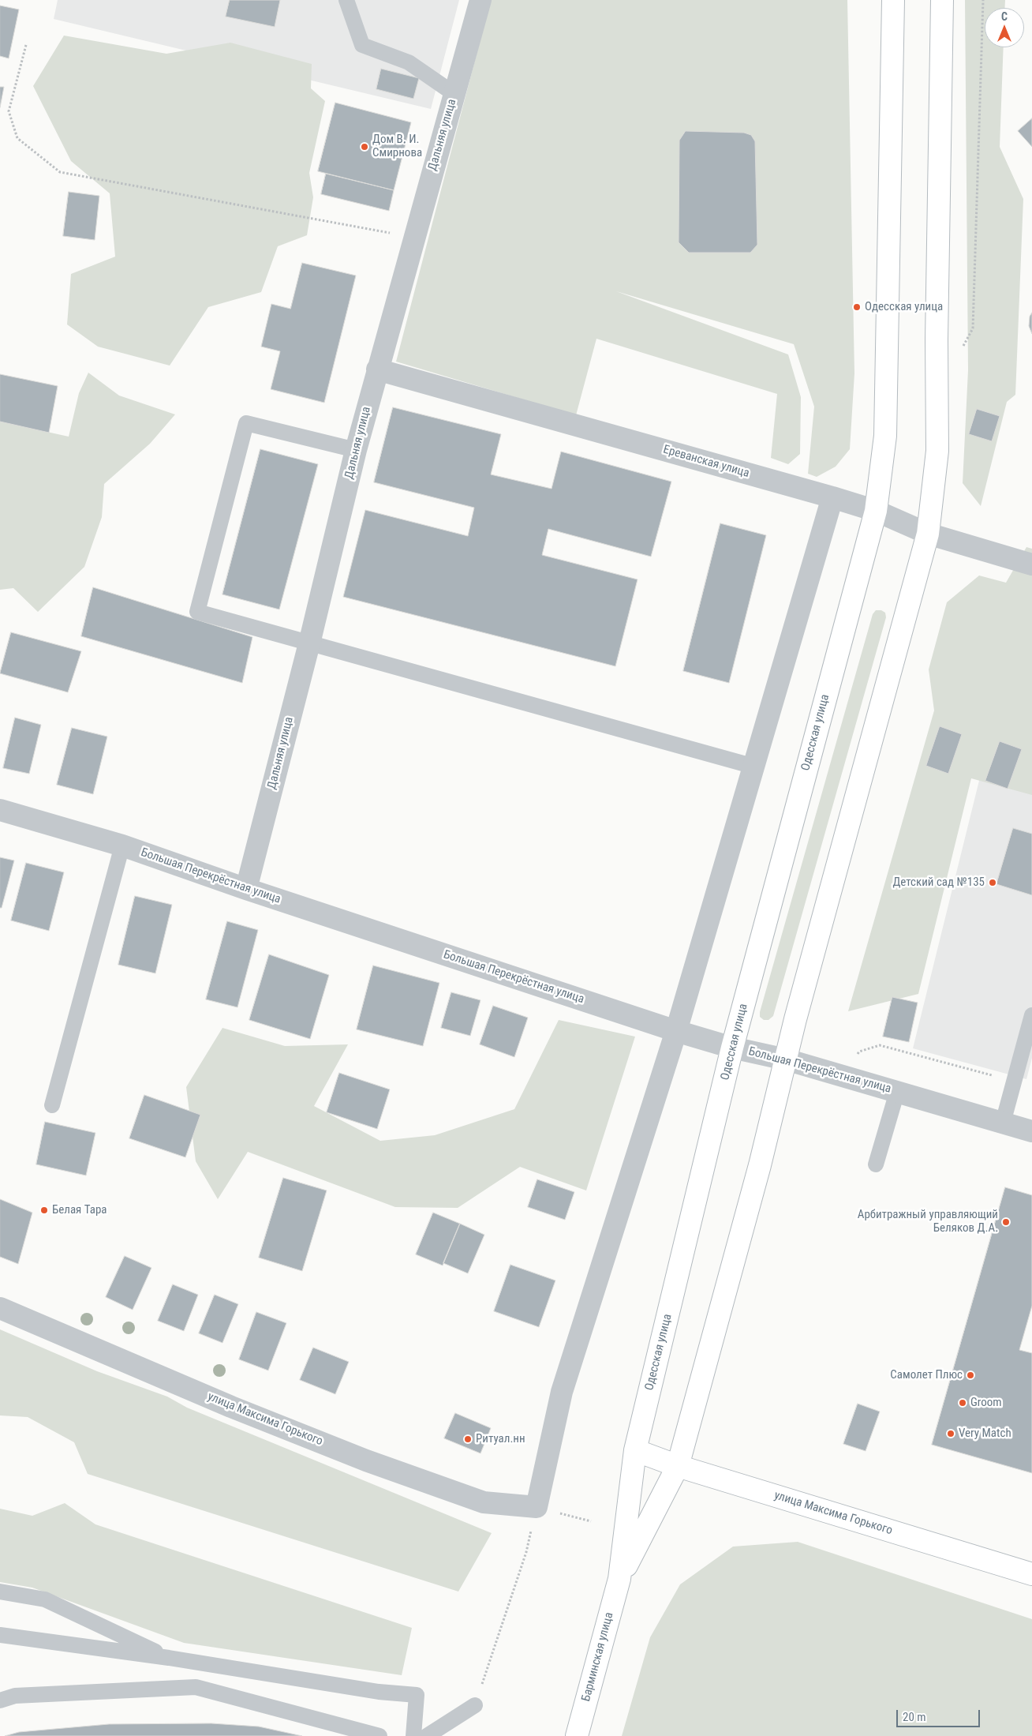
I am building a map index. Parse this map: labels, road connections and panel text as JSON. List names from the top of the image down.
{
  "streets": {
    "main road": ["Одесская улица", "улица Максима Горького", "Барминская улица"],
    "street": ["Дальняя улица", "Ереванская улица", "Большая Перекрёстная улица"]
  },
  "crossings": [
    ["Дальняя улица", "Ереванская улица"],
    ["Дальняя улица", "Большая Перекрёстная улица"],
    ["Ереванская улица", "Одесская улица"],
    ["Одесская улица", "Большая Перекрёстная улица"],
    ["Одесская улица", "улица Максима Горького"],
    ["Одесская улица", "Барминская улица"]
  ],
  "places": [
    "Дом В. И. Смирнова",
    "Одесская улица",
    "Детский сад №135",
    "Белая Тара",
    "Арбитражный управляющий Беляков Д.А.",
    "Самолет Плюс",
    "Groom",
    "Very Match",
    "Ритуал.нн"
  ],
  "scale_bar": "20 m",
  "north": "top"
}
